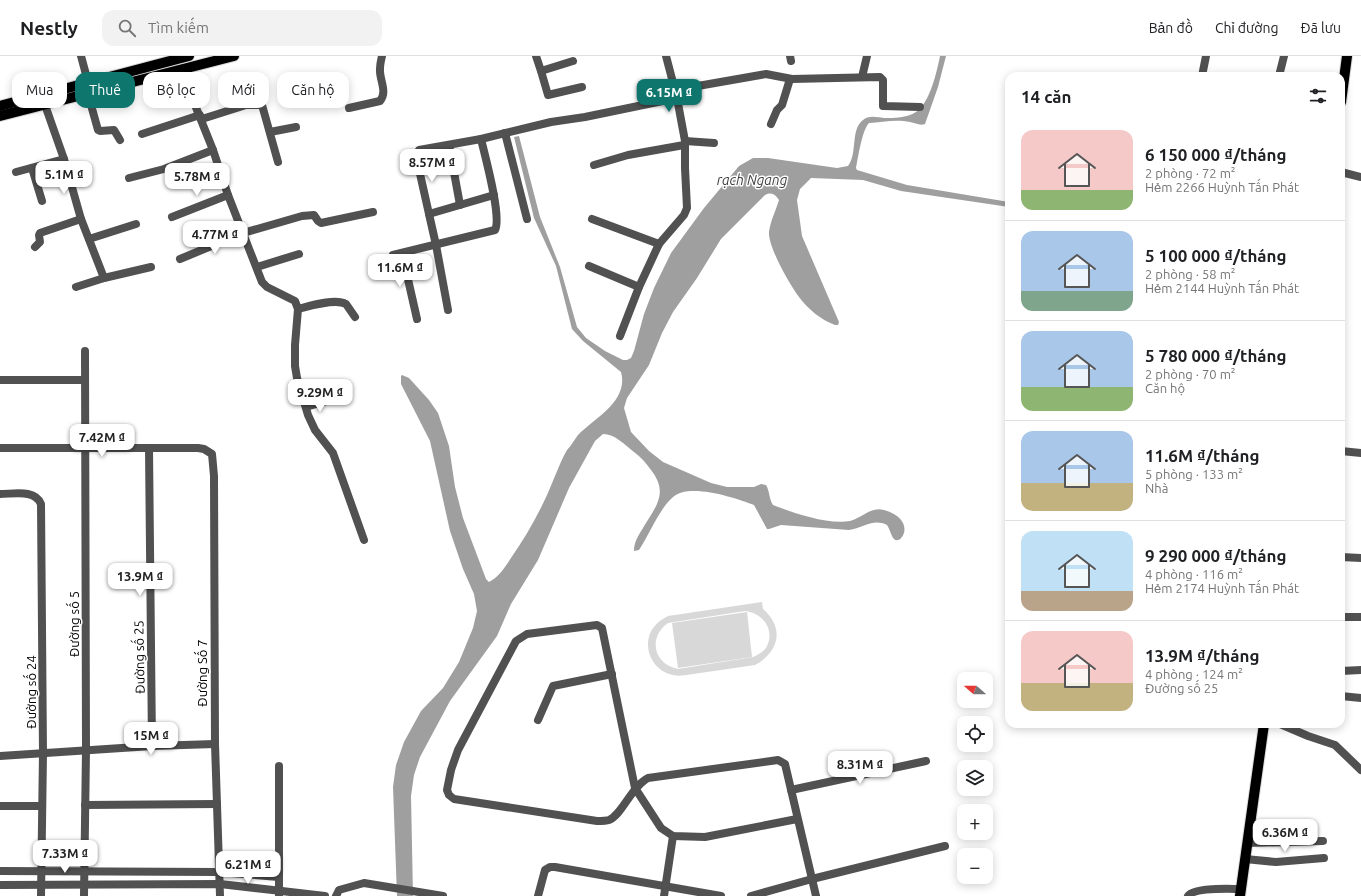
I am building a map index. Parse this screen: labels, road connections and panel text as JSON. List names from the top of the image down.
{
  "streets": {
    "street": [
      "Đường số 5",
      "Đường số 25",
      "Đường Số 7",
      "Đường số 24"
    ]
  },
  "crossings": [
    ["Đường số 25", "Đường Số 7"]
  ],
  "water": ["rạch Ngang"],
  "north": "left",
  "page": {
    "header": "Nestly",
    "search": "Tìm kiếm",
    "nav": ["Bản đồ", "Chỉ đường", "Đã lưu"],
    "chip": [
      "Mua",
      "Thuê",
      "Bộ lọc",
      "Mới",
      "Căn hộ"
    ],
    "heading": "14 căn",
    "price": [
      "6.15M ₫",
      "8.57M ₫",
      "5.1M ₫",
      "5.78M ₫",
      "4.77M ₫",
      "11.6M ₫",
      "9.29M ₫",
      "7.42M ₫",
      "13.9M ₫",
      "15M ₫",
      "8.31M ₫",
      "6.36M ₫",
      "7.33M ₫",
      "6.21M ₫"
    ],
    "list": [
      {
        "name": "6 150 000 ₫/tháng",
        "note": "2 phòng · 72 m² · Hẻm 2266 Huỳnh Tấn Phát"
      },
      {
        "name": "5 100 000 ₫/tháng",
        "note": "2 phòng · 58 m² · Hẻm 2144 Huỳnh Tấn Phát"
      },
      {
        "name": "5 780 000 ₫/tháng",
        "note": "2 phòng · 70 m² · Căn hộ"
      },
      {
        "name": "11.6M ₫/tháng",
        "note": "5 phòng · 133 m² · Nhà"
      },
      {
        "name": "9 290 000 ₫/tháng",
        "note": "4 phòng · 116 m² · Hẻm 2174 Huỳnh Tấn Phát"
      },
      {
        "name": "13.9M ₫/tháng",
        "note": "4 phòng · 124 m² · Đường số 25"
      }
    ],
    "map_buttons": ["+", "−"]
  }
}
